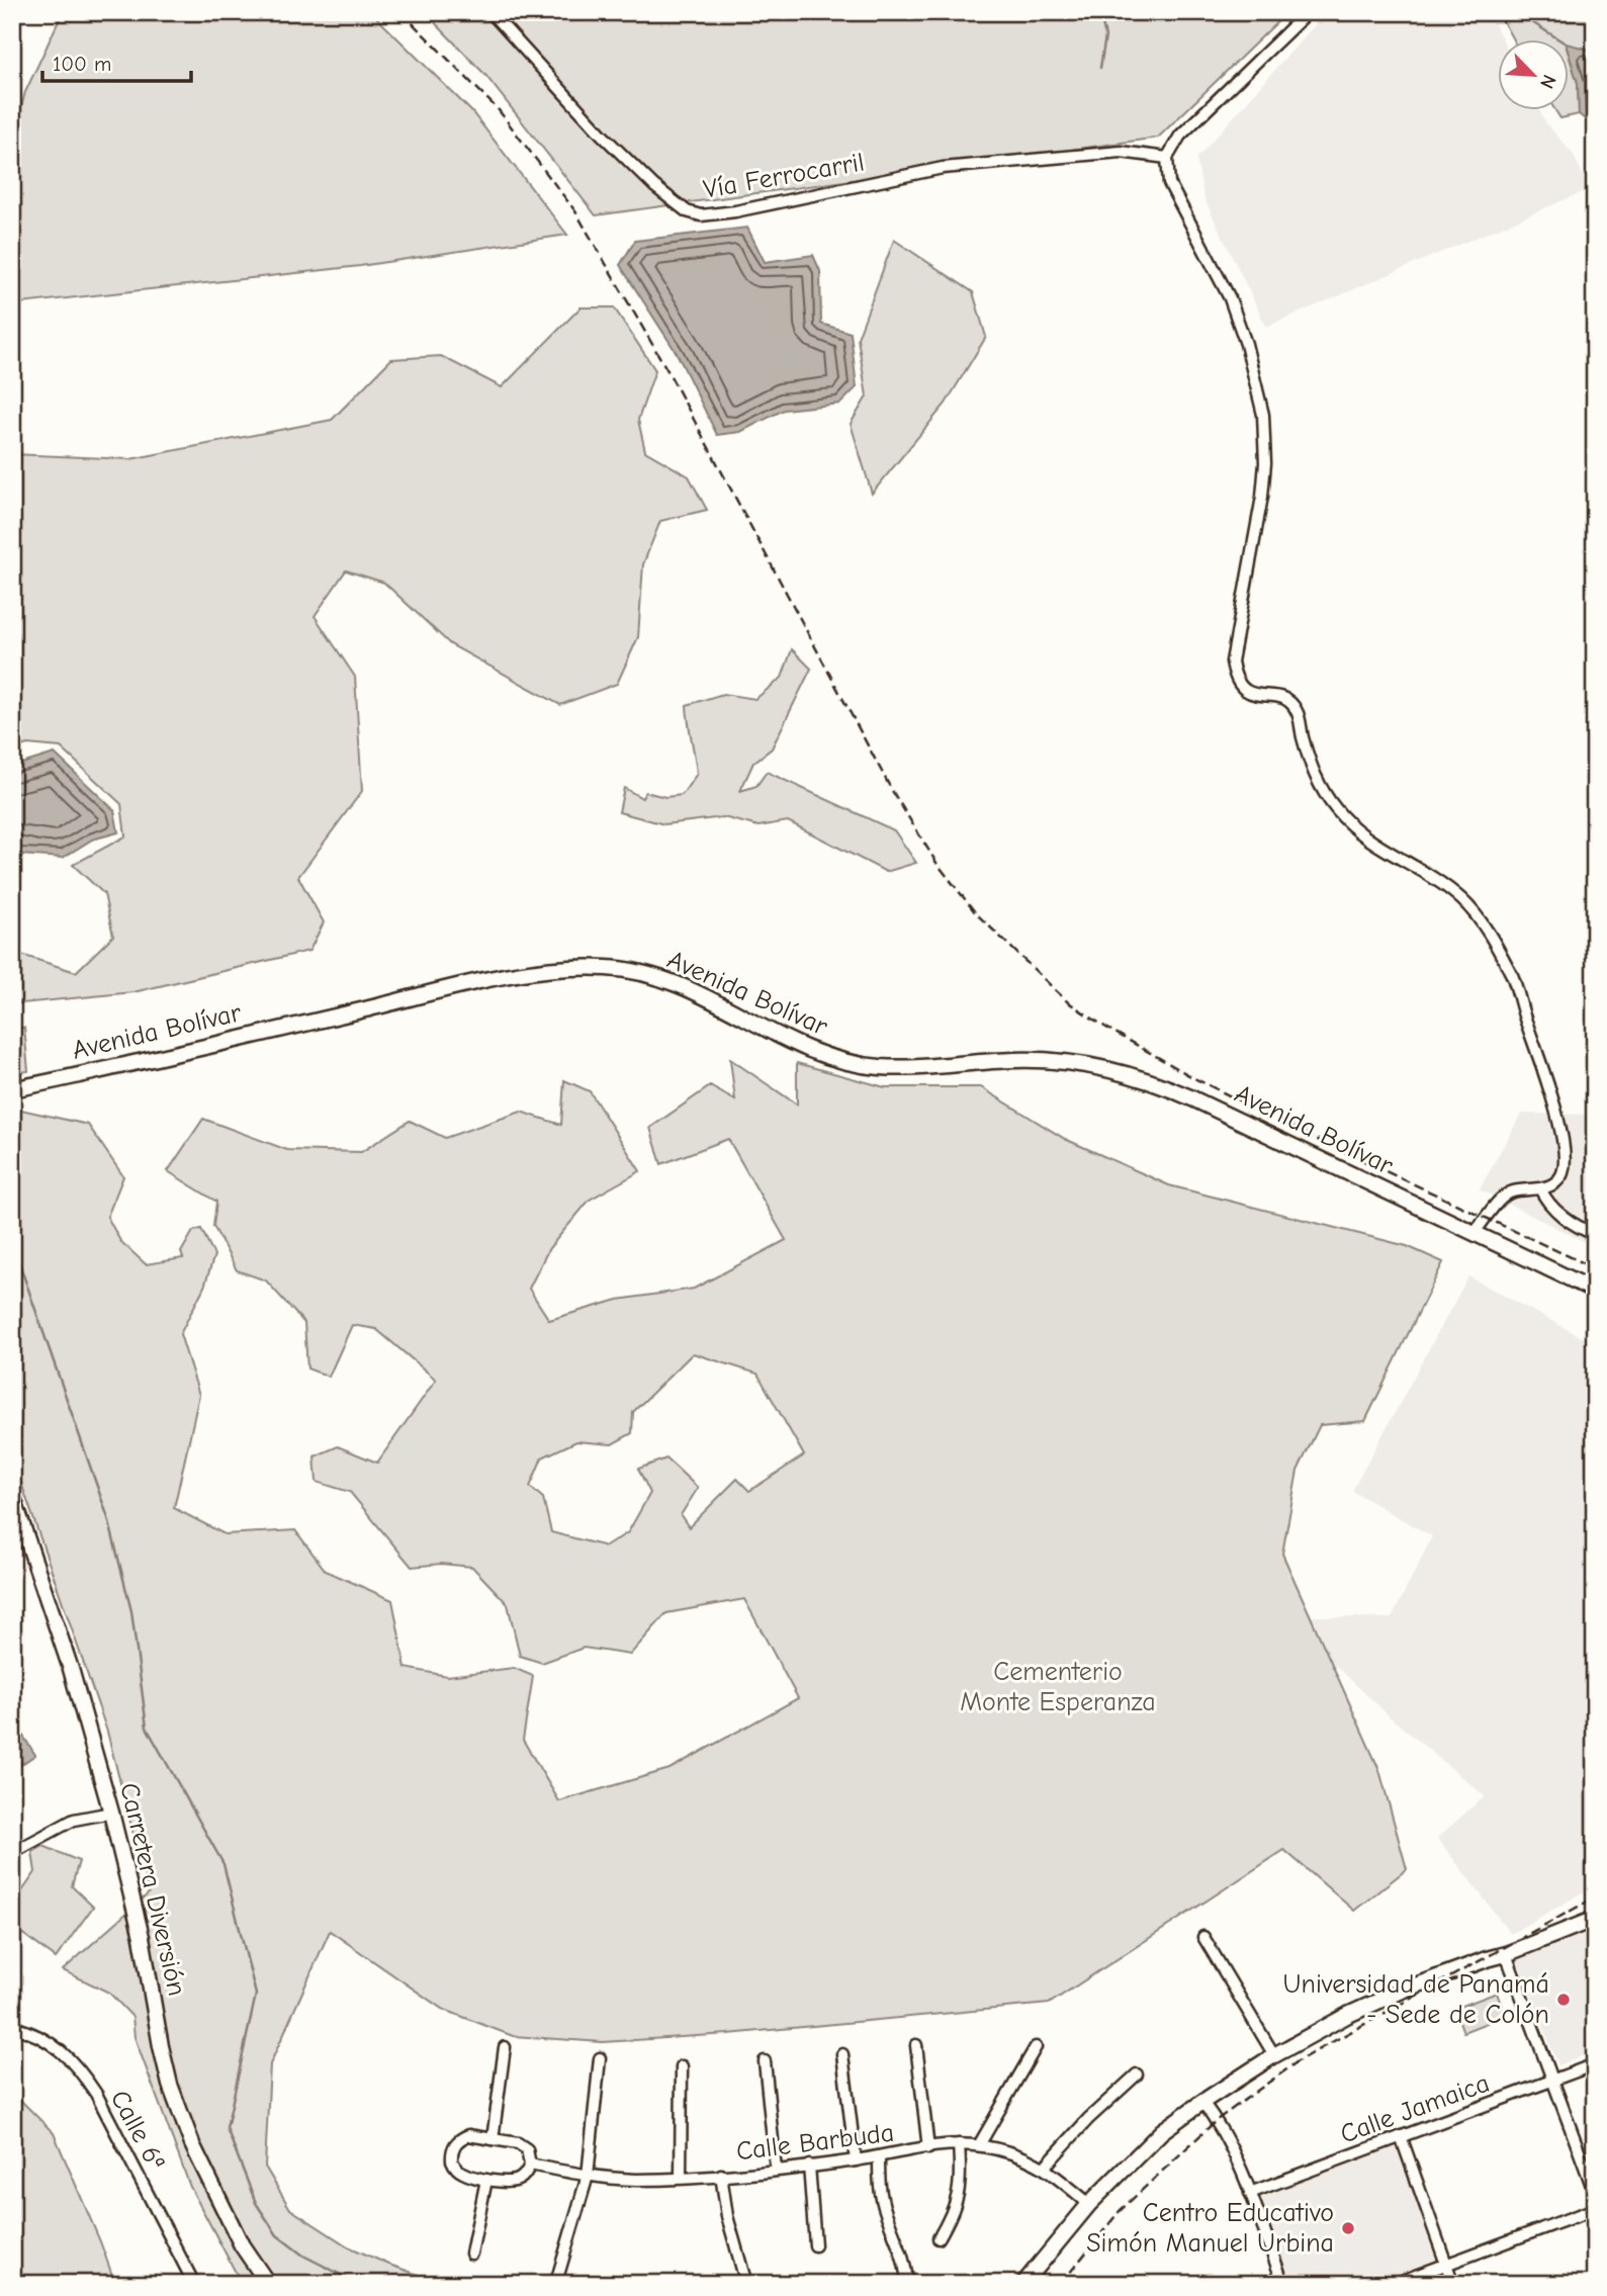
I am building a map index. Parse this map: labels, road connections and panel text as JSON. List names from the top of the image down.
{
  "streets": {
    "main road": ["Avenida Bolívar", "Carretera Diversión"],
    "street": [
      "Vía Ferrocarril",
      "Calle Jamaica",
      "Calle 6ª",
      "Calle Barbuda"
    ]
  },
  "parks": ["Cementerio Monte Esperanza"],
  "places": ["Universidad de Panamá - Sede de Colón", "Centro Educativo Simón Manuel Urbina"],
  "scale_bar": "100 m",
  "north": "bottom right"
}
